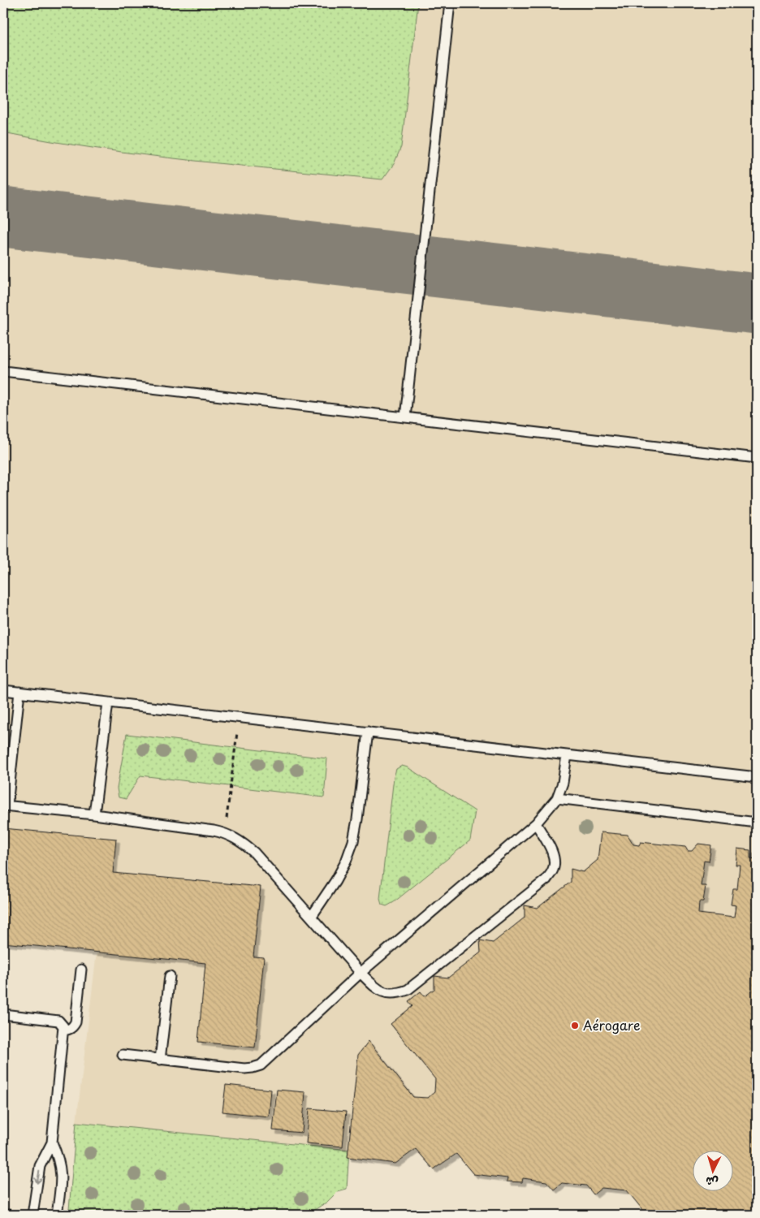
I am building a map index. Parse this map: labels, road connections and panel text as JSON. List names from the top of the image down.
{
  "places": ["Aérogare"],
  "north": "bottom"
}
